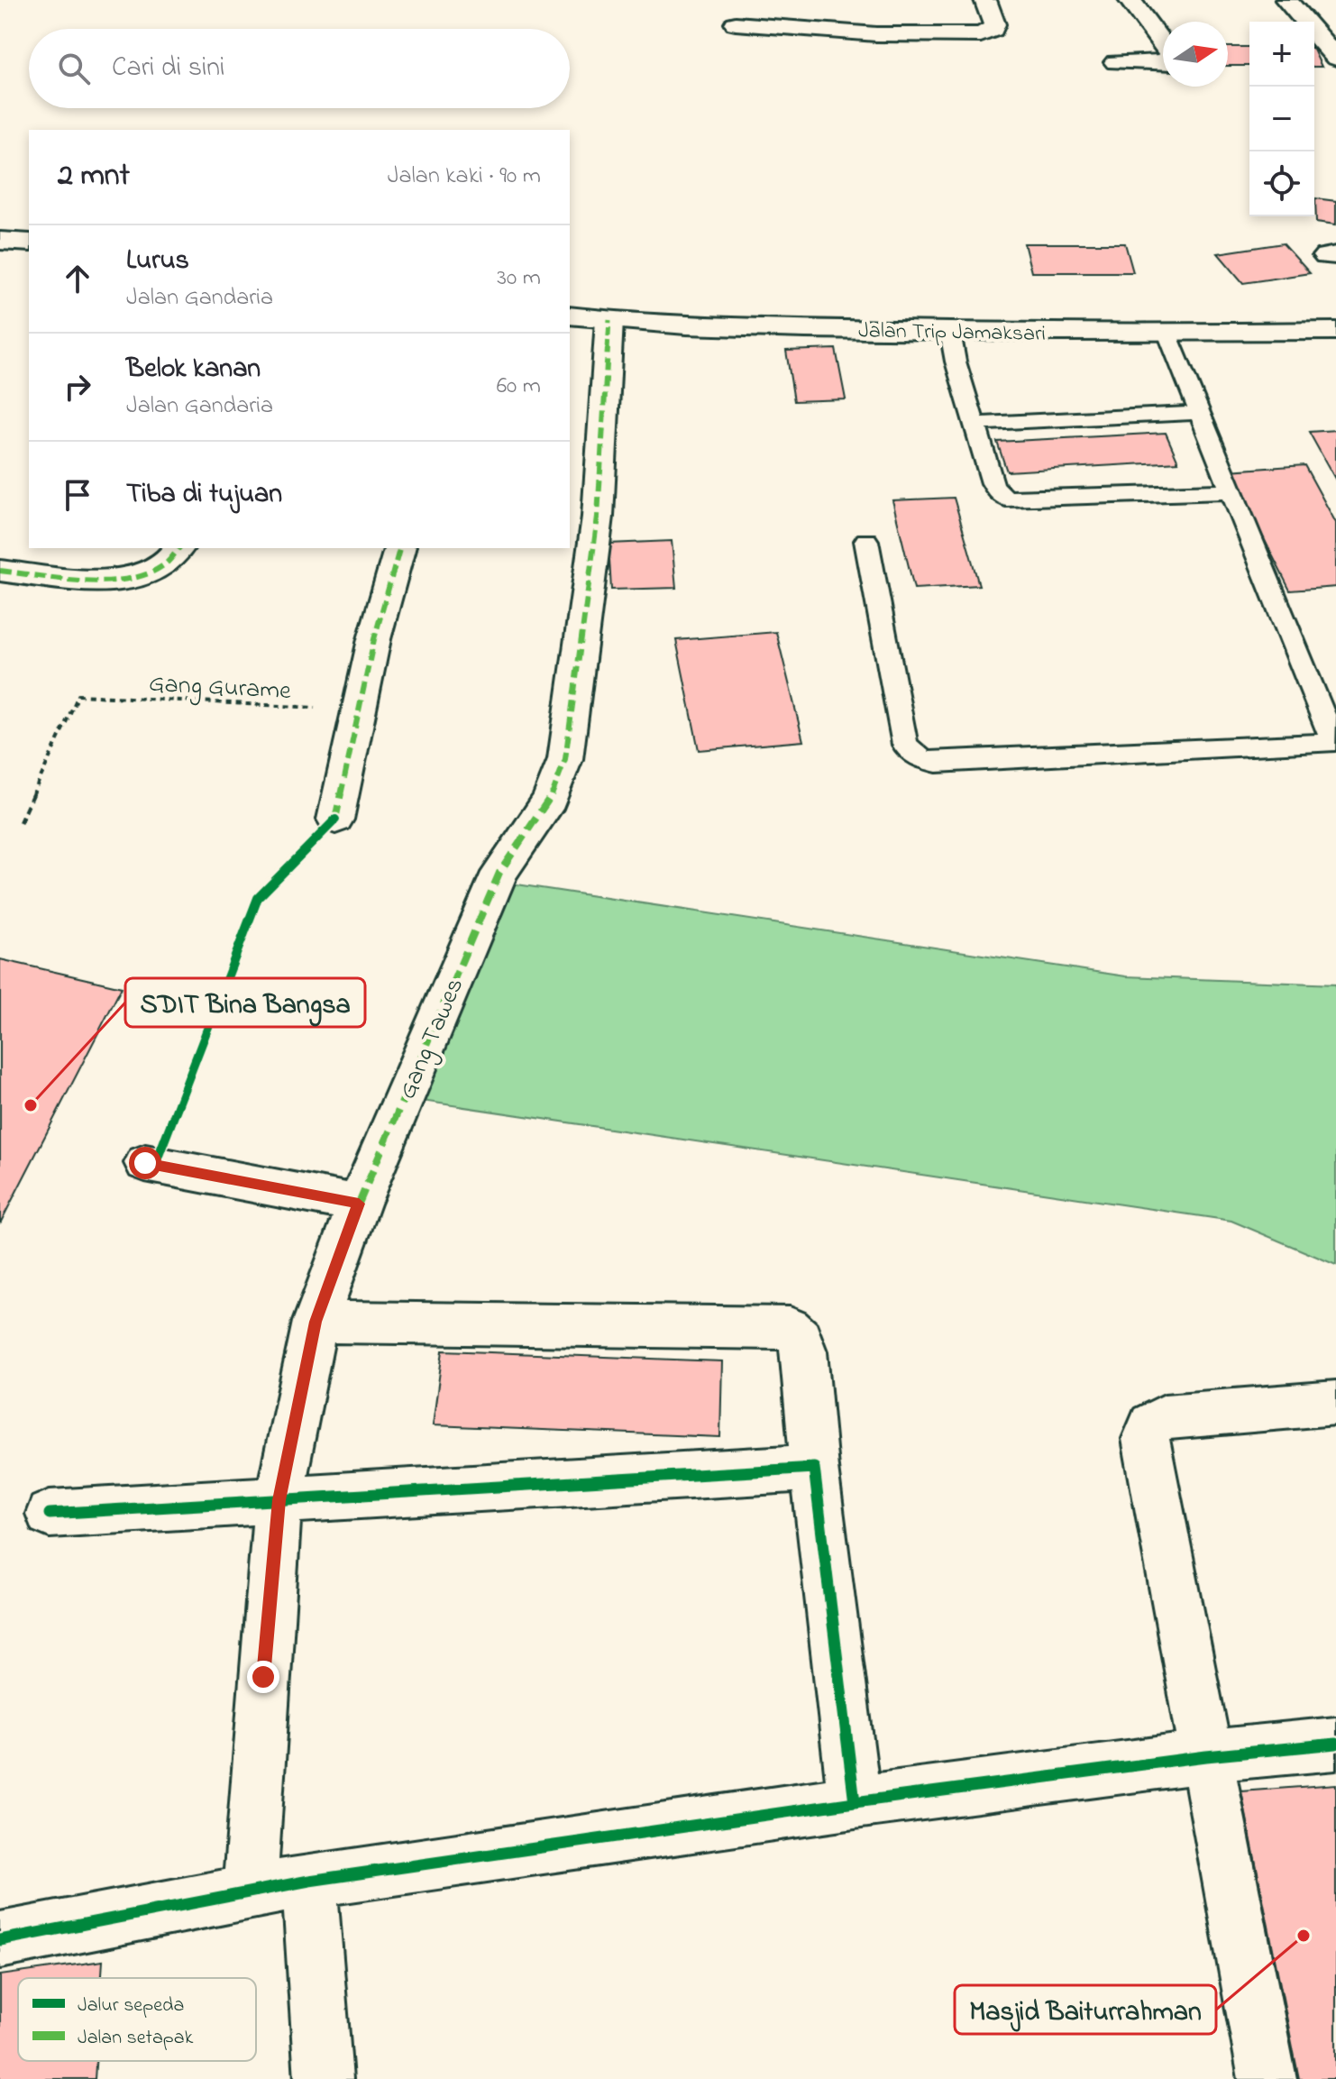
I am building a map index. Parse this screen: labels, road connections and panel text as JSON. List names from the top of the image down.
{
  "streets": {
    "street": ["Jalan Trip Jamaksari", "Gang Tawes"],
    "path": ["Gang Gurame"]
  },
  "crossings": [
    ["Jalan Trip Jamaksari", "Gang Tawes"]
  ],
  "places": ["SDIT Bina Bangsa", "Masjid Baiturrahman"],
  "legend": ["Jalur sepeda", "Jalan setapak"],
  "north": "right",
  "page": {
    "map_buttons": ["+", "−"],
    "search": "Cari di sini",
    "heading": ["2 mnt", "Jalan kaki · 90 m"],
    "list": [
      ["Lurus", "Jalan Gandaria", "30 m"],
      ["Belok kanan", "Jalan Gandaria", "60 m"],
      "Tiba di tujuan"
    ]
  }
}
